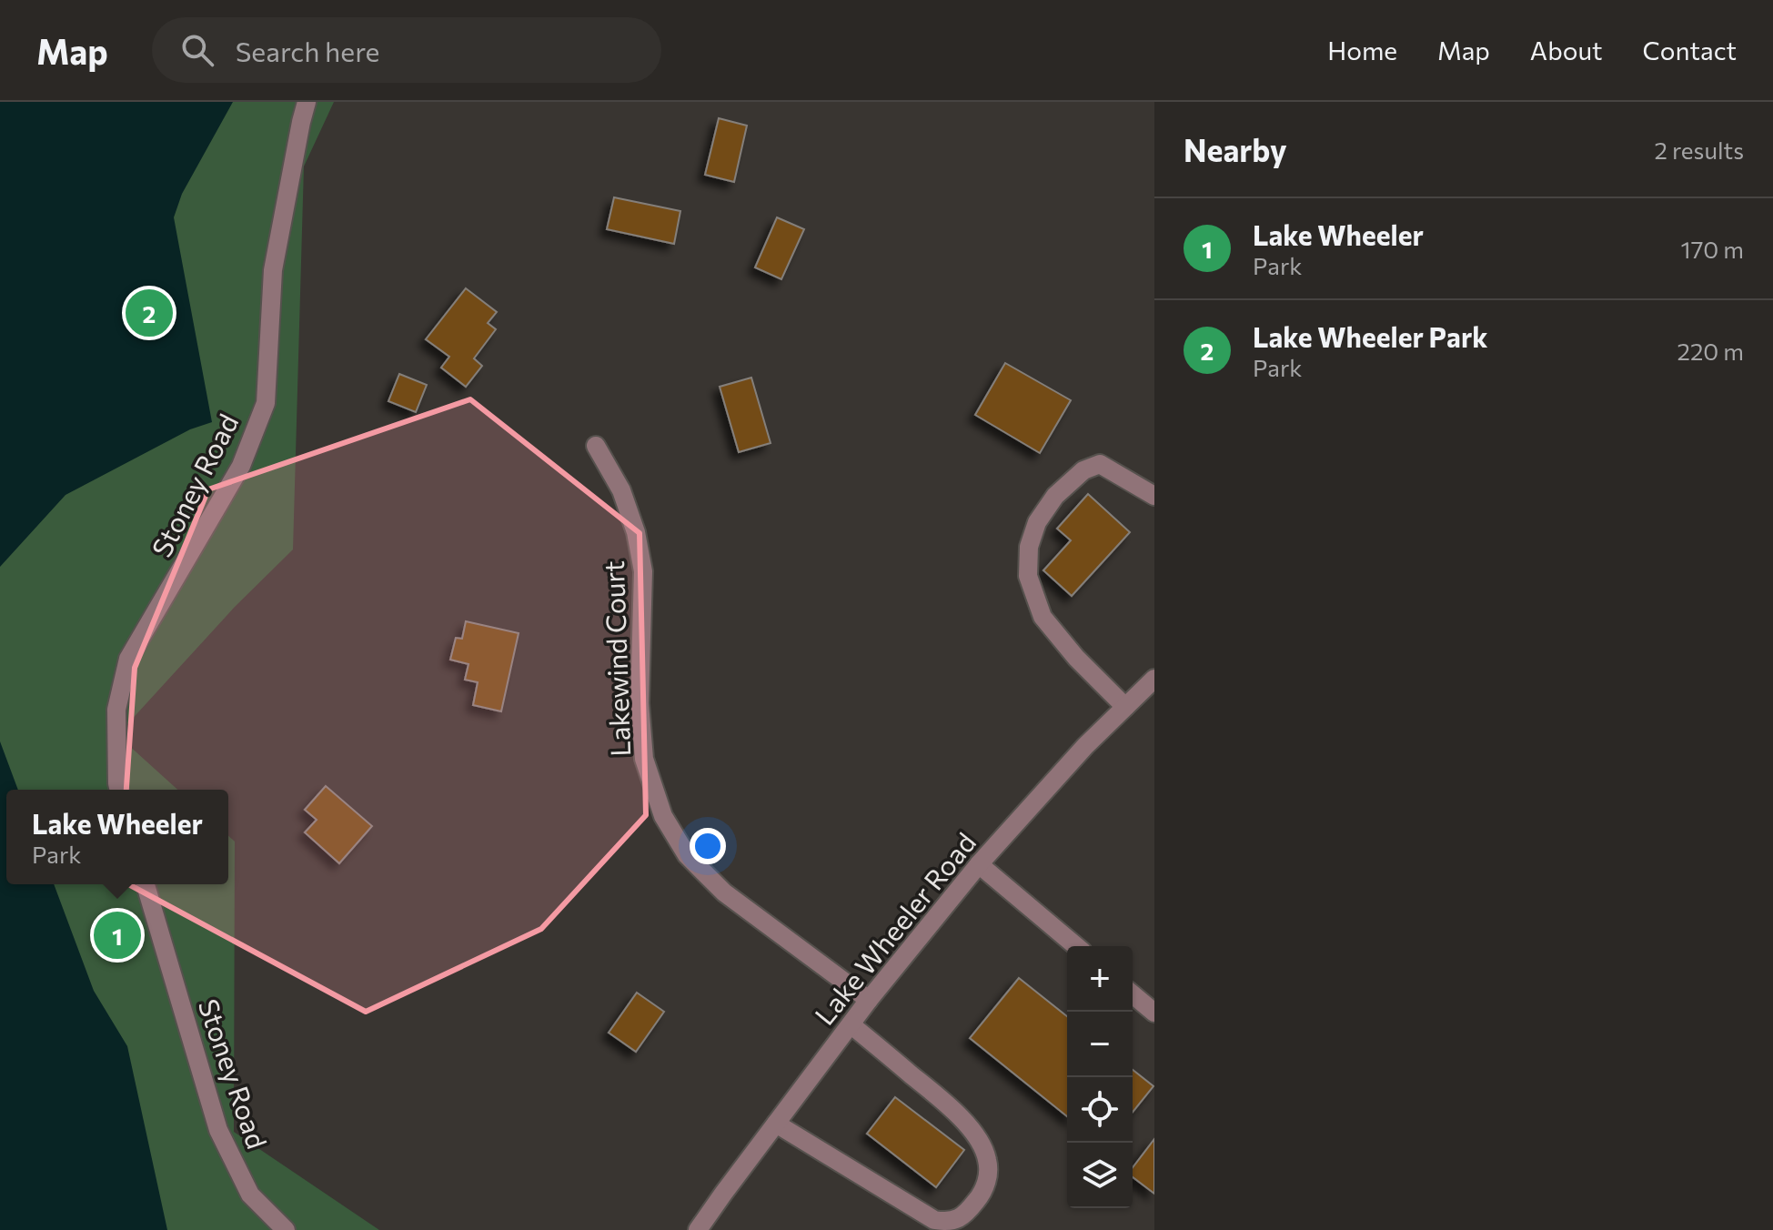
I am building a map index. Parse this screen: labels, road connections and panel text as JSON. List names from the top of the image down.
{
  "streets": {
    "street": ["Stoney Road", "Lakewind Court", "Lake Wheeler Road"]
  },
  "crossings": [
    ["Lakewind Court", "Lake Wheeler Road"]
  ],
  "page": {
    "header": "Map",
    "search": "Search here",
    "nav": [
      "Home",
      "Map",
      "About",
      "Contact"
    ],
    "heading": ["Nearby", "2 results"],
    "list": [
      {
        "mark": "1",
        "name": "Lake Wheeler",
        "note": "Park",
        "value": "170 m"
      },
      {
        "mark": "2",
        "name": "Lake Wheeler Park",
        "note": "Park",
        "value": "220 m"
      }
    ],
    "pins": ["2", "1"],
    "popup": ["Lake Wheeler", "Park"],
    "map_buttons": ["+", "−"]
  }
}
